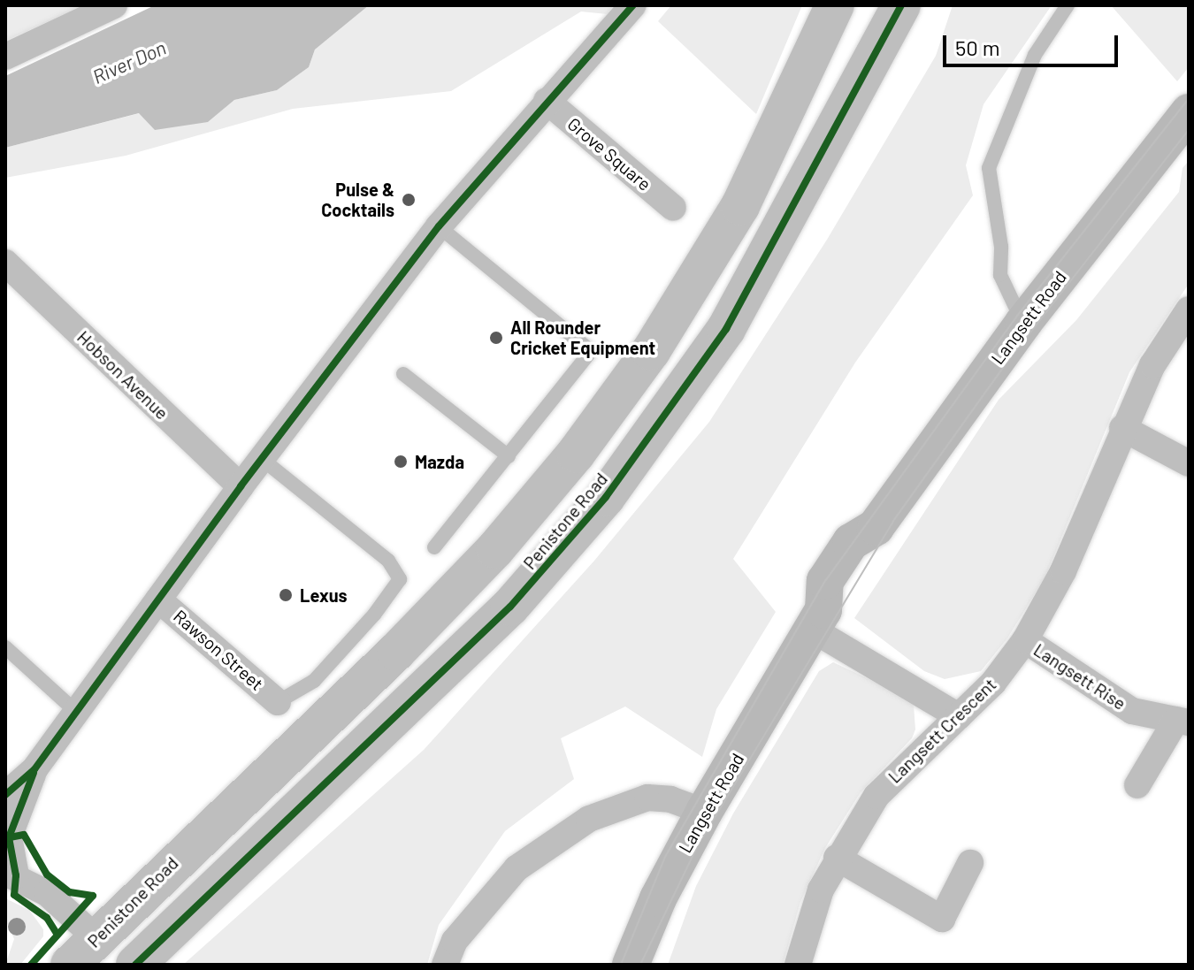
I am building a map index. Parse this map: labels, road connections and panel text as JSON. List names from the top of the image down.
{
  "streets": {
    "highway": ["Penistone Road"],
    "street": [
      "Grove Square",
      "Langsett Road",
      "Hobson Avenue",
      "Rawson Street",
      "Langsett Rise",
      "Langsett Crescent"
    ]
  },
  "crossings": [
    ["Langsett Rise", "Langsett Crescent"]
  ],
  "water": ["River Don"],
  "places": [
    "Pulse & Cocktails",
    "All Rounder Cricket Equipment",
    "Mazda",
    "Lexus"
  ],
  "scale_bar": "50 m"
}
